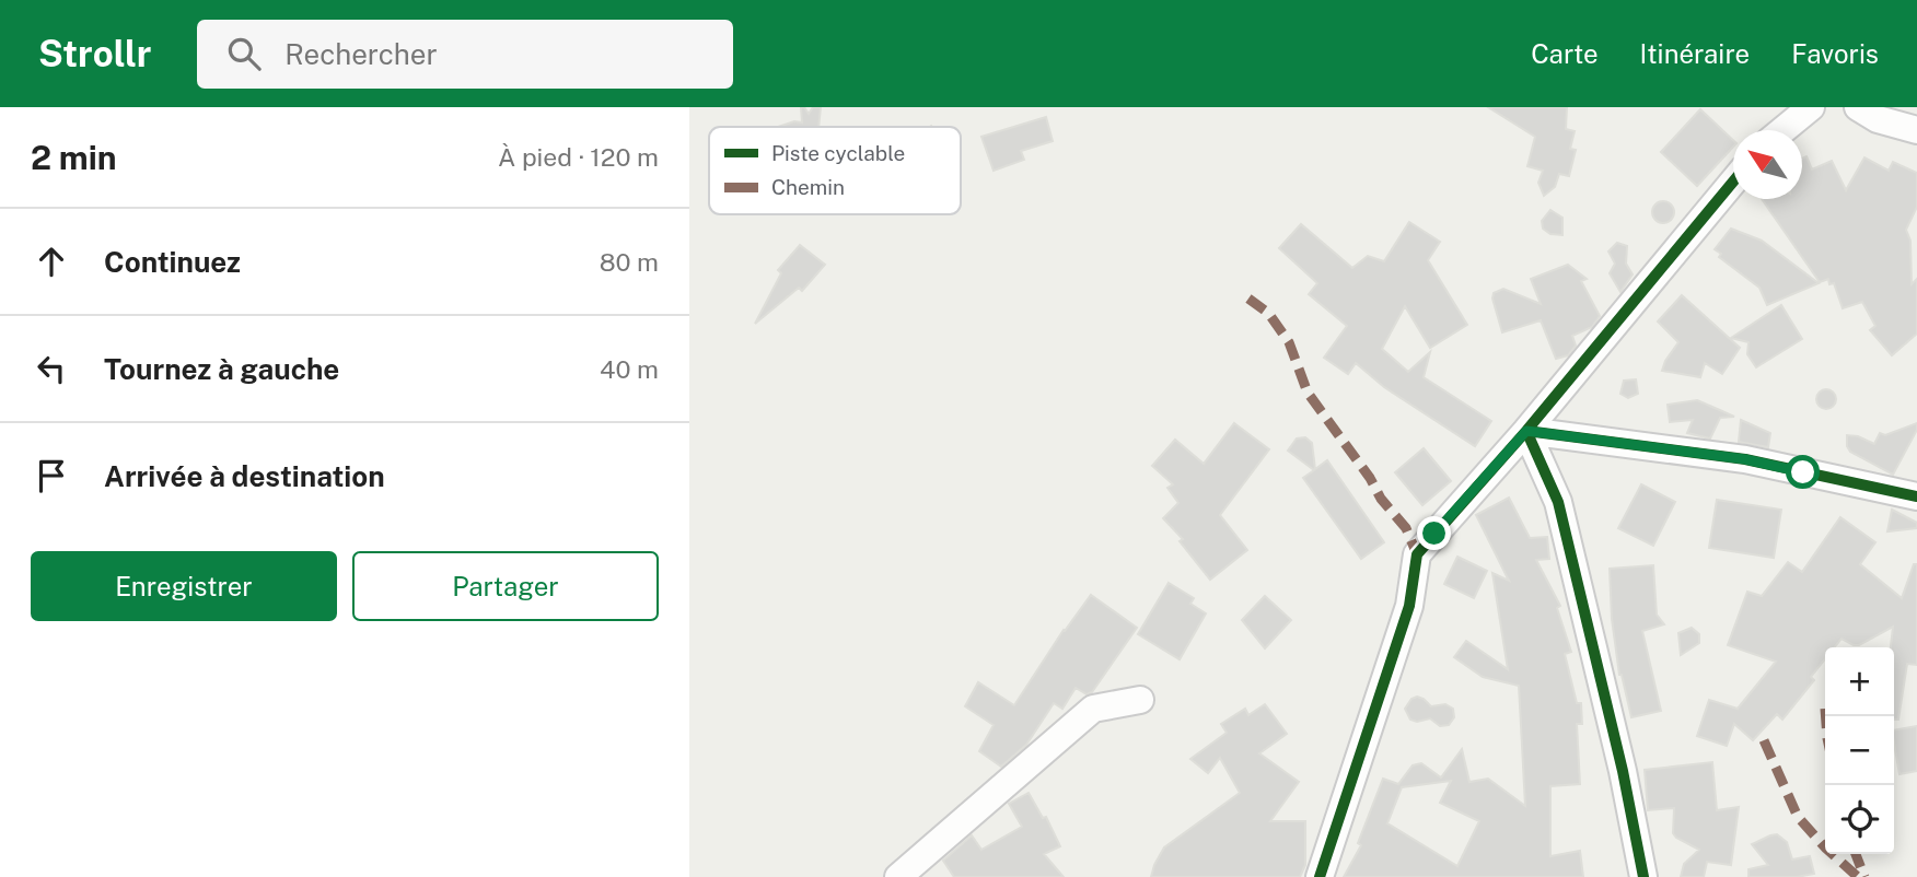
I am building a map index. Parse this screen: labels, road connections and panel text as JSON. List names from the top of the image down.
{
  "legend": ["Piste cyclable", "Chemin"],
  "north": "top left",
  "page": {
    "header": "Strollr",
    "search": "Rechercher",
    "nav": ["Carte", "Itinéraire", "Favoris"],
    "heading": ["2 min", "À pied · 120 m"],
    "list": [
      ["Continuez", "80 m"],
      ["Tournez à gauche", "40 m"],
      "Arrivée à destination"
    ],
    "buttons": ["Enregistrer", "Partager"],
    "map_buttons": ["+", "−"]
  }
}
